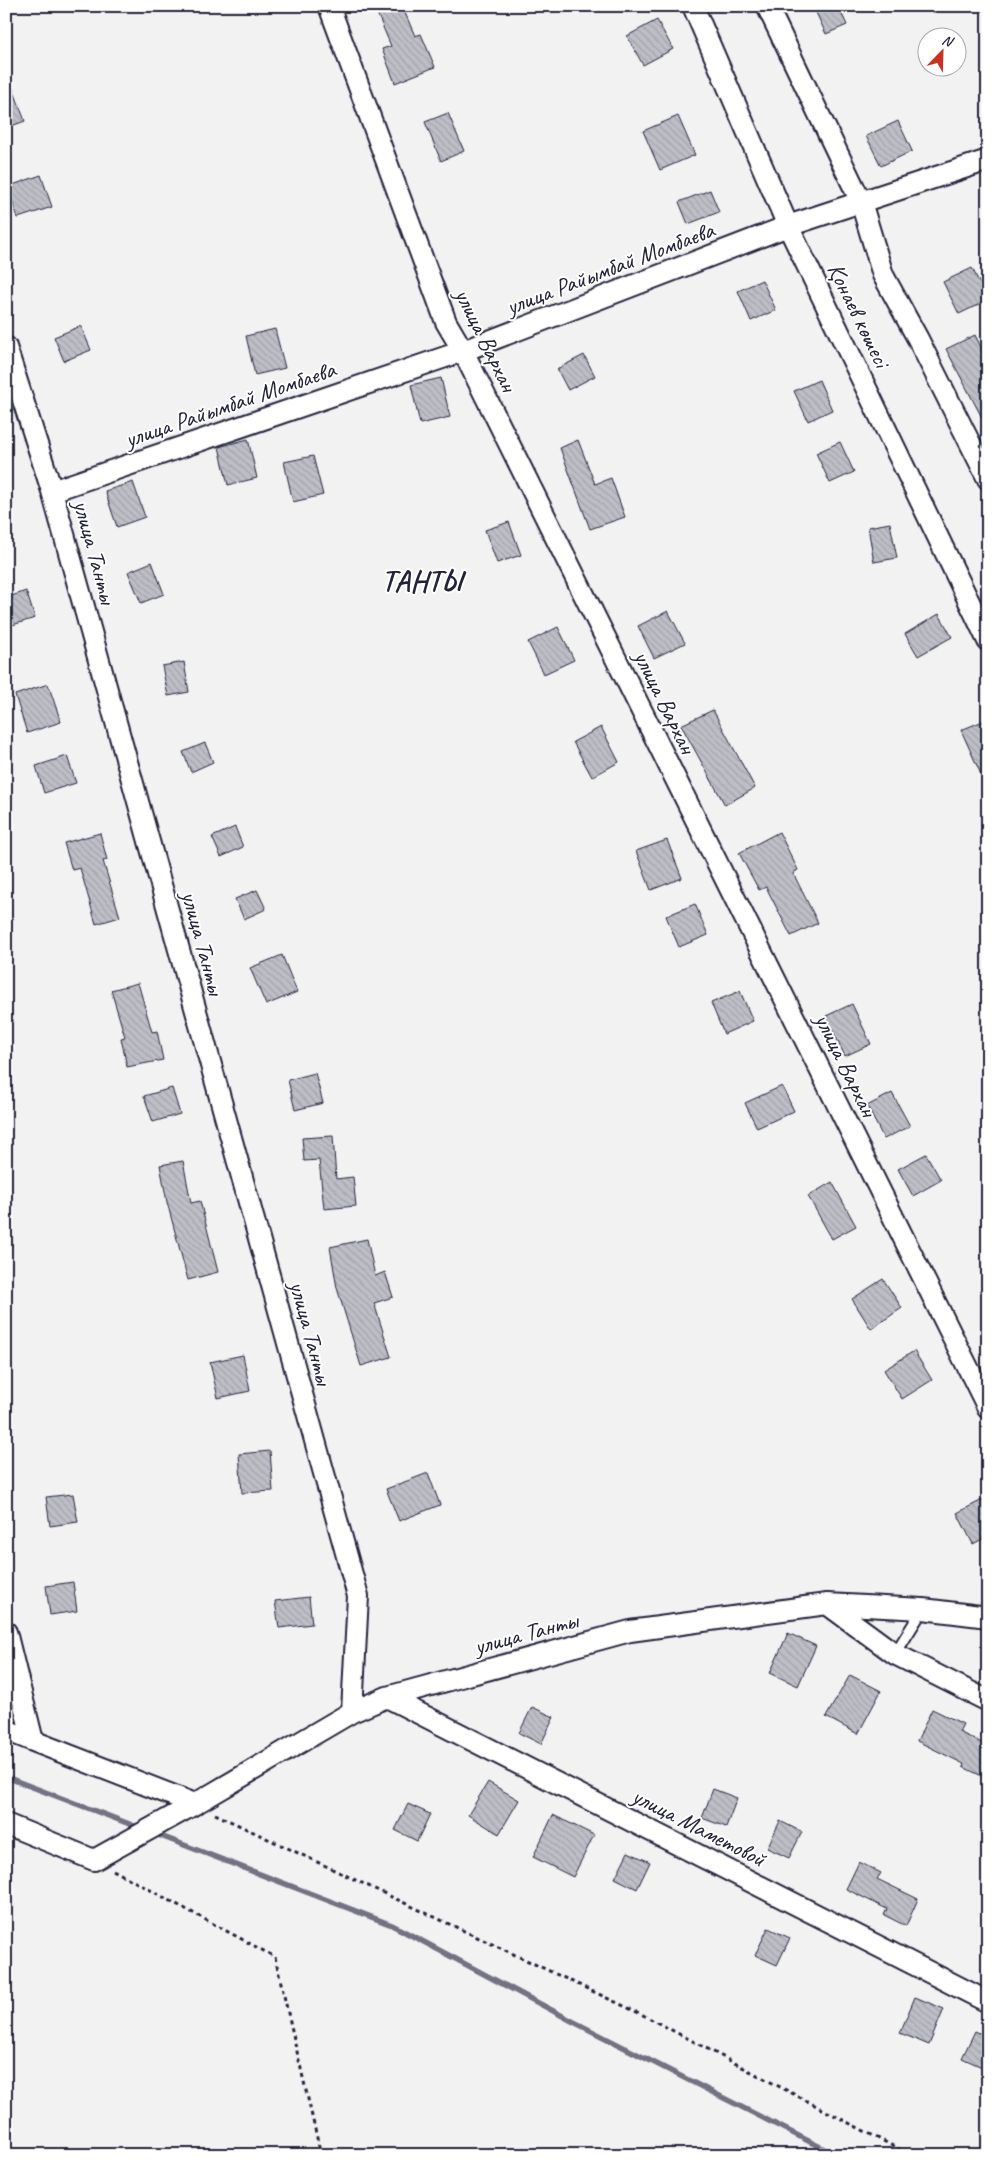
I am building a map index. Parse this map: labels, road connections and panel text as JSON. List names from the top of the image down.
{
  "streets": {
    "street": [
      "улица Райымбай Момбаева",
      "Қонаев көшесі",
      "улица Вархан",
      "улица Танты",
      "улица Маметовой"
    ]
  },
  "crossings": [
    ["улица Райымбай Момбаева", "Қонаев көшесі"],
    ["улица Райымбай Момбаева", "улица Вархан"],
    ["улица Райымбай Момбаева", "улица Танты"],
    ["улица Танты", "улица Маметовой"]
  ],
  "districts": ["ТАНТЫ"],
  "north": "top right"
}
